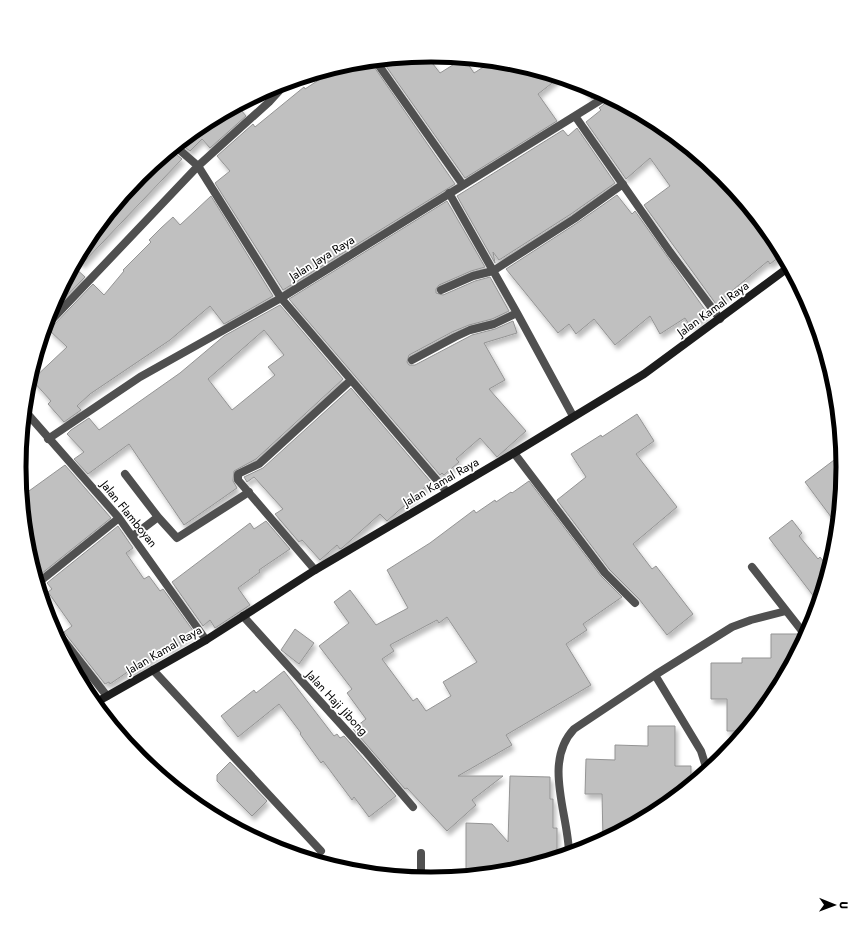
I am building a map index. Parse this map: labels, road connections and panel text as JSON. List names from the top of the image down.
{
  "streets": {
    "main road": ["Jalan Kamal Raya"],
    "street": ["Jalan Jaya Raya", "Jalan Flamboyan", "Jalan Haji Jibong"]
  },
  "crossings": [
    ["Jalan Jaya Raya", "Jalan Flamboyan"],
    ["Jalan Kamal Raya", "Jalan Flamboyan"],
    ["Jalan Kamal Raya", "Jalan Haji Jibong"]
  ],
  "north": "right"
}
